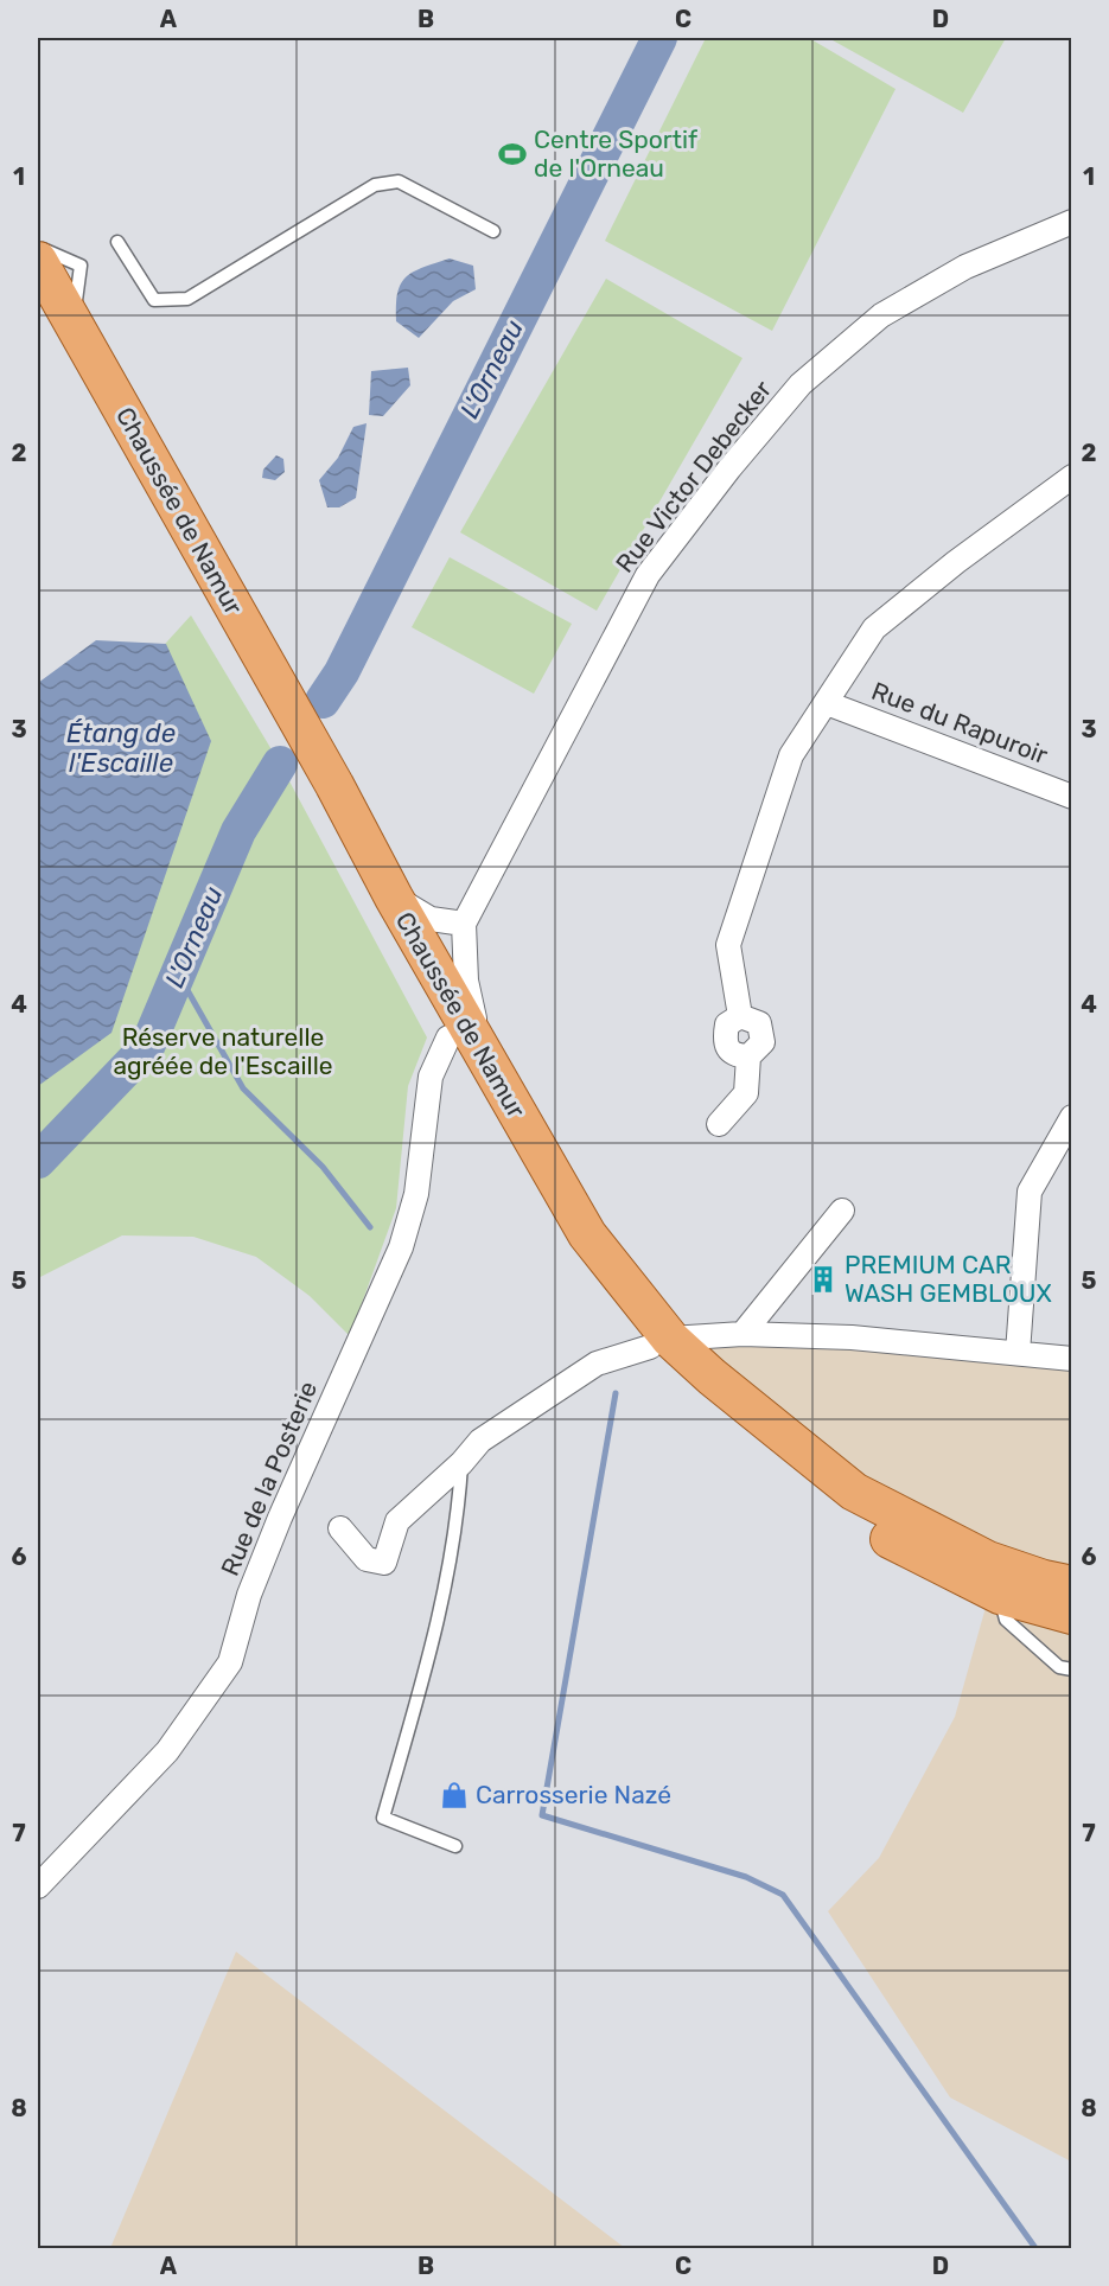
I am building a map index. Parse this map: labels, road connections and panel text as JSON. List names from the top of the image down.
{
  "streets": {
    "main road": ["Chaussée de Namur"],
    "street": ["Rue Victor Debecker", "Rue du Rapuroir", "Rue de la Posterie"]
  },
  "crossings": [
    ["Chaussée de Namur", "Rue de la Posterie"]
  ],
  "water": ["L'Orneau", "Étang de l'Escaille"],
  "parks": ["Réserve naturelle agréée de l'Escaille"],
  "places": {
    "sports": ["Centre Sportif de l'Orneau"],
    "building": ["PREMIUM CAR WASH GEMBLOUX"],
    "shop": ["Carrosserie Nazé"]
  },
  "grid": {
    "columns": [
      "A",
      "B",
      "C",
      "D"
    ],
    "rows": [
      "1",
      "2",
      "3",
      "4",
      "5",
      "6",
      "7",
      "8"
    ]
  }
}
